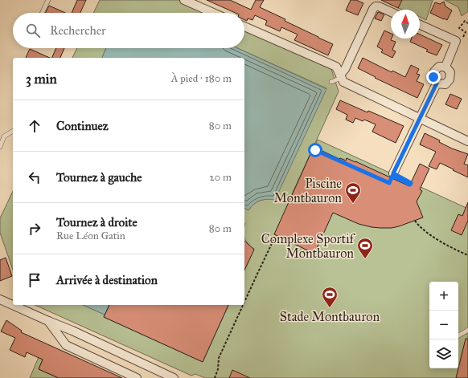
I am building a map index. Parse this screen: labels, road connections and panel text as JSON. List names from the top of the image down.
{
  "places": {
    "sports": ["Piscine Montbauron", "Complexe Sportif Montbauron", "Stade Montbauron"]
  },
  "north": "top",
  "page": {
    "search": "Rechercher",
    "heading": ["3 min", "À pied · 180 m"],
    "list": [
      ["Continuez", "80 m"],
      ["Tournez à gauche", "20 m"],
      ["Tournez à droite", "Rue Léon Gatin", "80 m"],
      "Arrivée à destination"
    ],
    "map_buttons": ["+", "−"]
  }
}
